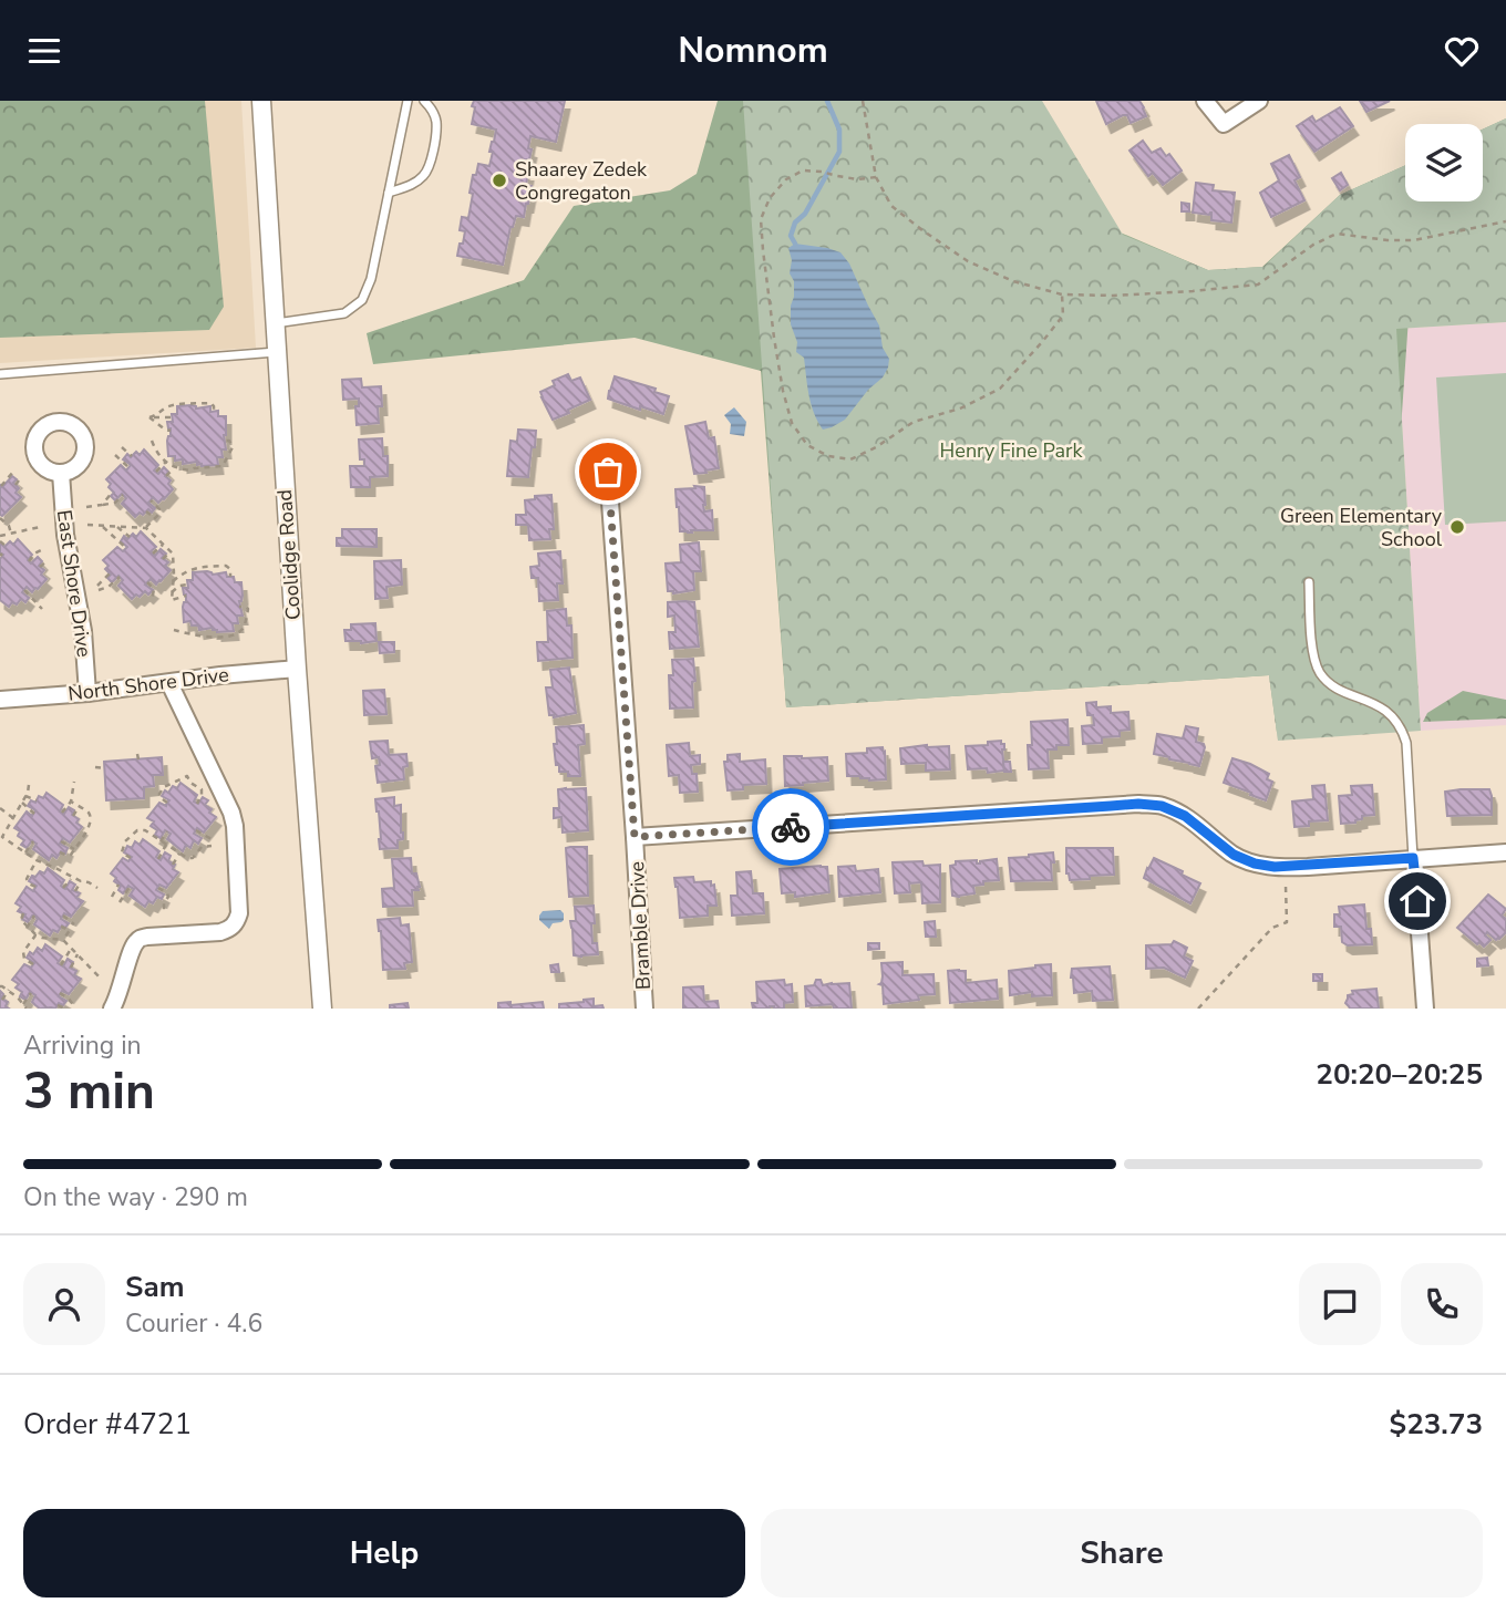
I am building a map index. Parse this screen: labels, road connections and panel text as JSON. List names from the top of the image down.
{
  "streets": {
    "street": [
      "Coolidge Road",
      "East Shore Drive",
      "North Shore Drive",
      "Bramble Drive"
    ]
  },
  "crossings": [
    ["Coolidge Road", "North Shore Drive"],
    ["East Shore Drive", "North Shore Drive"]
  ],
  "parks": ["Henry Fine Park"],
  "places": ["Shaarey Zedek Congregaton", "Green Elementary School"],
  "page": {
    "header": "Nomnom",
    "heading": ["3 min", "Arriving in", "20:20–20:25"],
    "panel": [
      "Sam",
      "Courier · 4.6",
      "Order #4721",
      "$23.73"
    ],
    "bar": "On the way · 290 m",
    "buttons": ["Help", "Share"]
  }
}
